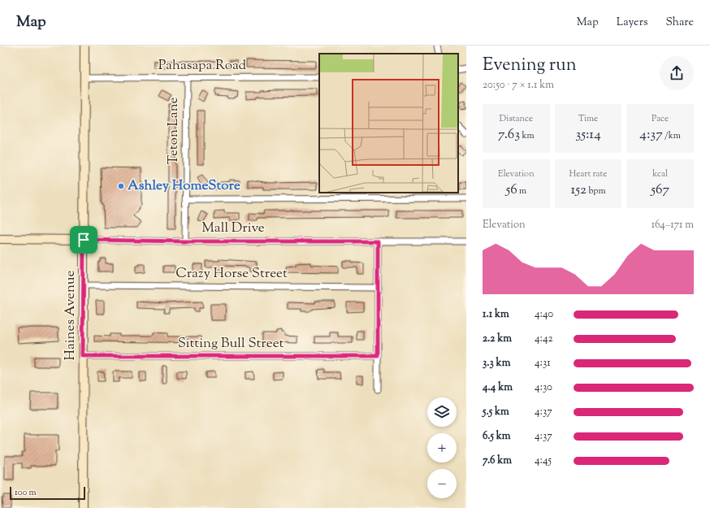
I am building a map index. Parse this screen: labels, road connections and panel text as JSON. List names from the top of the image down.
{
  "streets": {
    "main road": ["Mall Drive", "Haines Avenue"],
    "street": [
      "Pahasapa Road",
      "Teton Lane",
      "Crazy Horse Street",
      "Sitting Bull Street"
    ]
  },
  "crossings": [
    ["Pahasapa Road", "Teton Lane"],
    ["Pahasapa Road", "Haines Avenue"],
    ["Teton Lane", "Mall Drive"],
    ["Mall Drive", "Haines Avenue"],
    ["Crazy Horse Street", "Haines Avenue"],
    ["Haines Avenue", "Sitting Bull Street"]
  ],
  "places": ["Ashley HomeStore"],
  "scale_bar": "100 m",
  "page": {
    "header": "Map",
    "nav": ["Map", "Layers", "Share"],
    "heading": ["Evening run", "20:50 · 7 × 1.1 km"],
    "stats": [
      ["Distance", "7.63 km"],
      ["Time", "35:14"],
      ["Pace", "4:37 /km"],
      ["Elevation", "56 m"],
      ["Heart rate", "152 bpm"],
      ["kcal", "567"]
    ],
    "chart": ["Elevation", "164–171 m"],
    "list": [
      {
        "name": "1.1 km",
        "note": "4:40"
      },
      {
        "name": "2.2 km",
        "note": "4:42"
      },
      {
        "name": "3.3 km",
        "note": "4:31"
      },
      {
        "name": "4.4 km",
        "note": "4:30"
      },
      {
        "name": "5.5 km",
        "note": "4:37"
      },
      {
        "name": "6.5 km",
        "note": "4:37"
      },
      {
        "name": "7.6 km",
        "note": "4:45"
      }
    ],
    "map_buttons": ["+", "−"],
    "scale": "100 m"
  }
}
